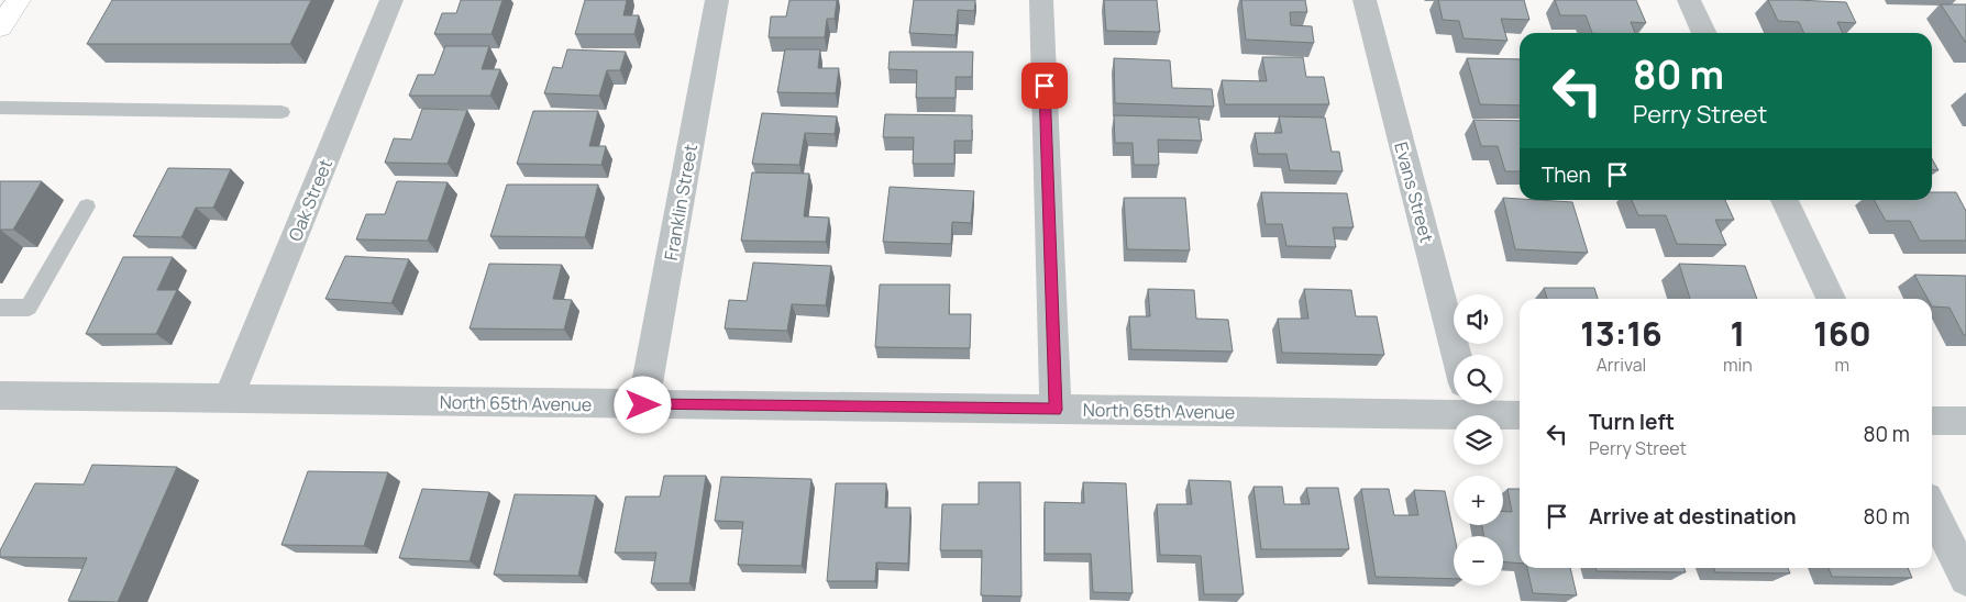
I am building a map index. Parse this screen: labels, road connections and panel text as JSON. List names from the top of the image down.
{
  "streets": {
    "street": [
      "Evans Street",
      "Oak Street",
      "Franklin Street",
      "North 65th Avenue"
    ]
  },
  "crossings": [
    ["Oak Street", "North 65th Avenue"],
    ["Franklin Street", "North 65th Avenue"]
  ],
  "page": {
    "turn": ["80 m", "Perry Street"],
    "then": "Then",
    "map_buttons": ["+", "−"],
    "eta": [
      "13:16",
      "Arrival",
      "1",
      "min",
      "160",
      "m"
    ],
    "list": [
      {
        "name": "Turn left",
        "note": "Perry Street",
        "value": "80 m"
      },
      {
        "name": "Arrive at destination",
        "value": "80 m"
      }
    ]
  }
}
